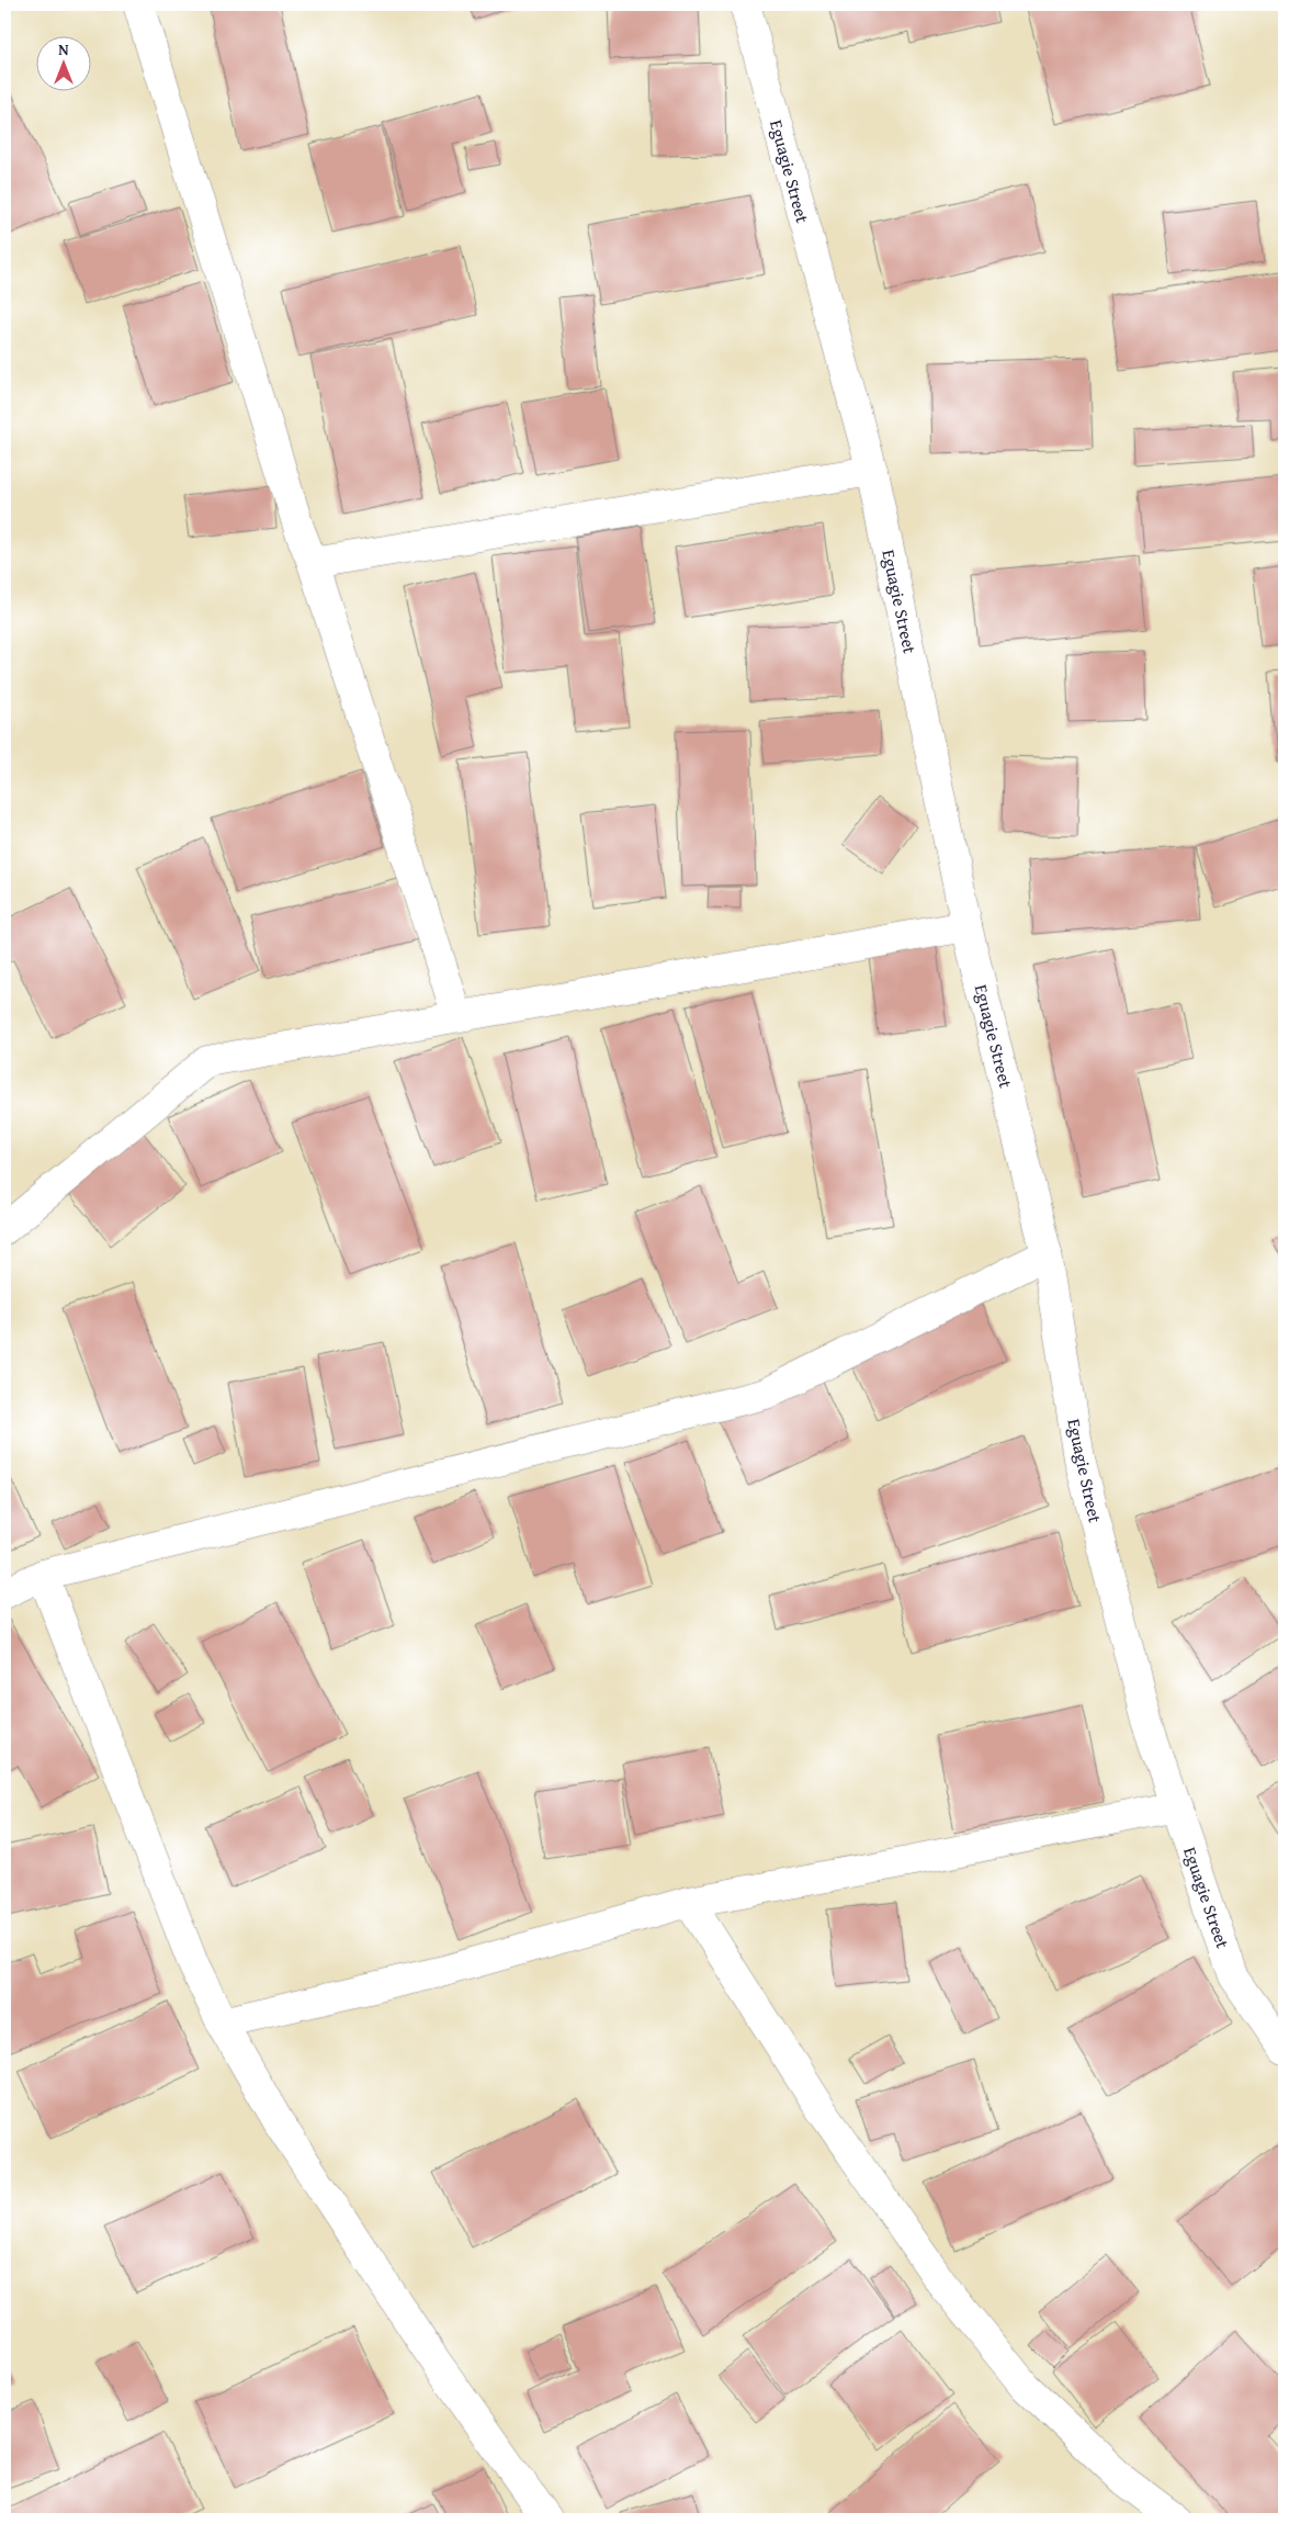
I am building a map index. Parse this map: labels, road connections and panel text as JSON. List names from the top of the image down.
{
  "streets": {
    "street": ["Eguagie Street"]
  },
  "north": "top"
}
